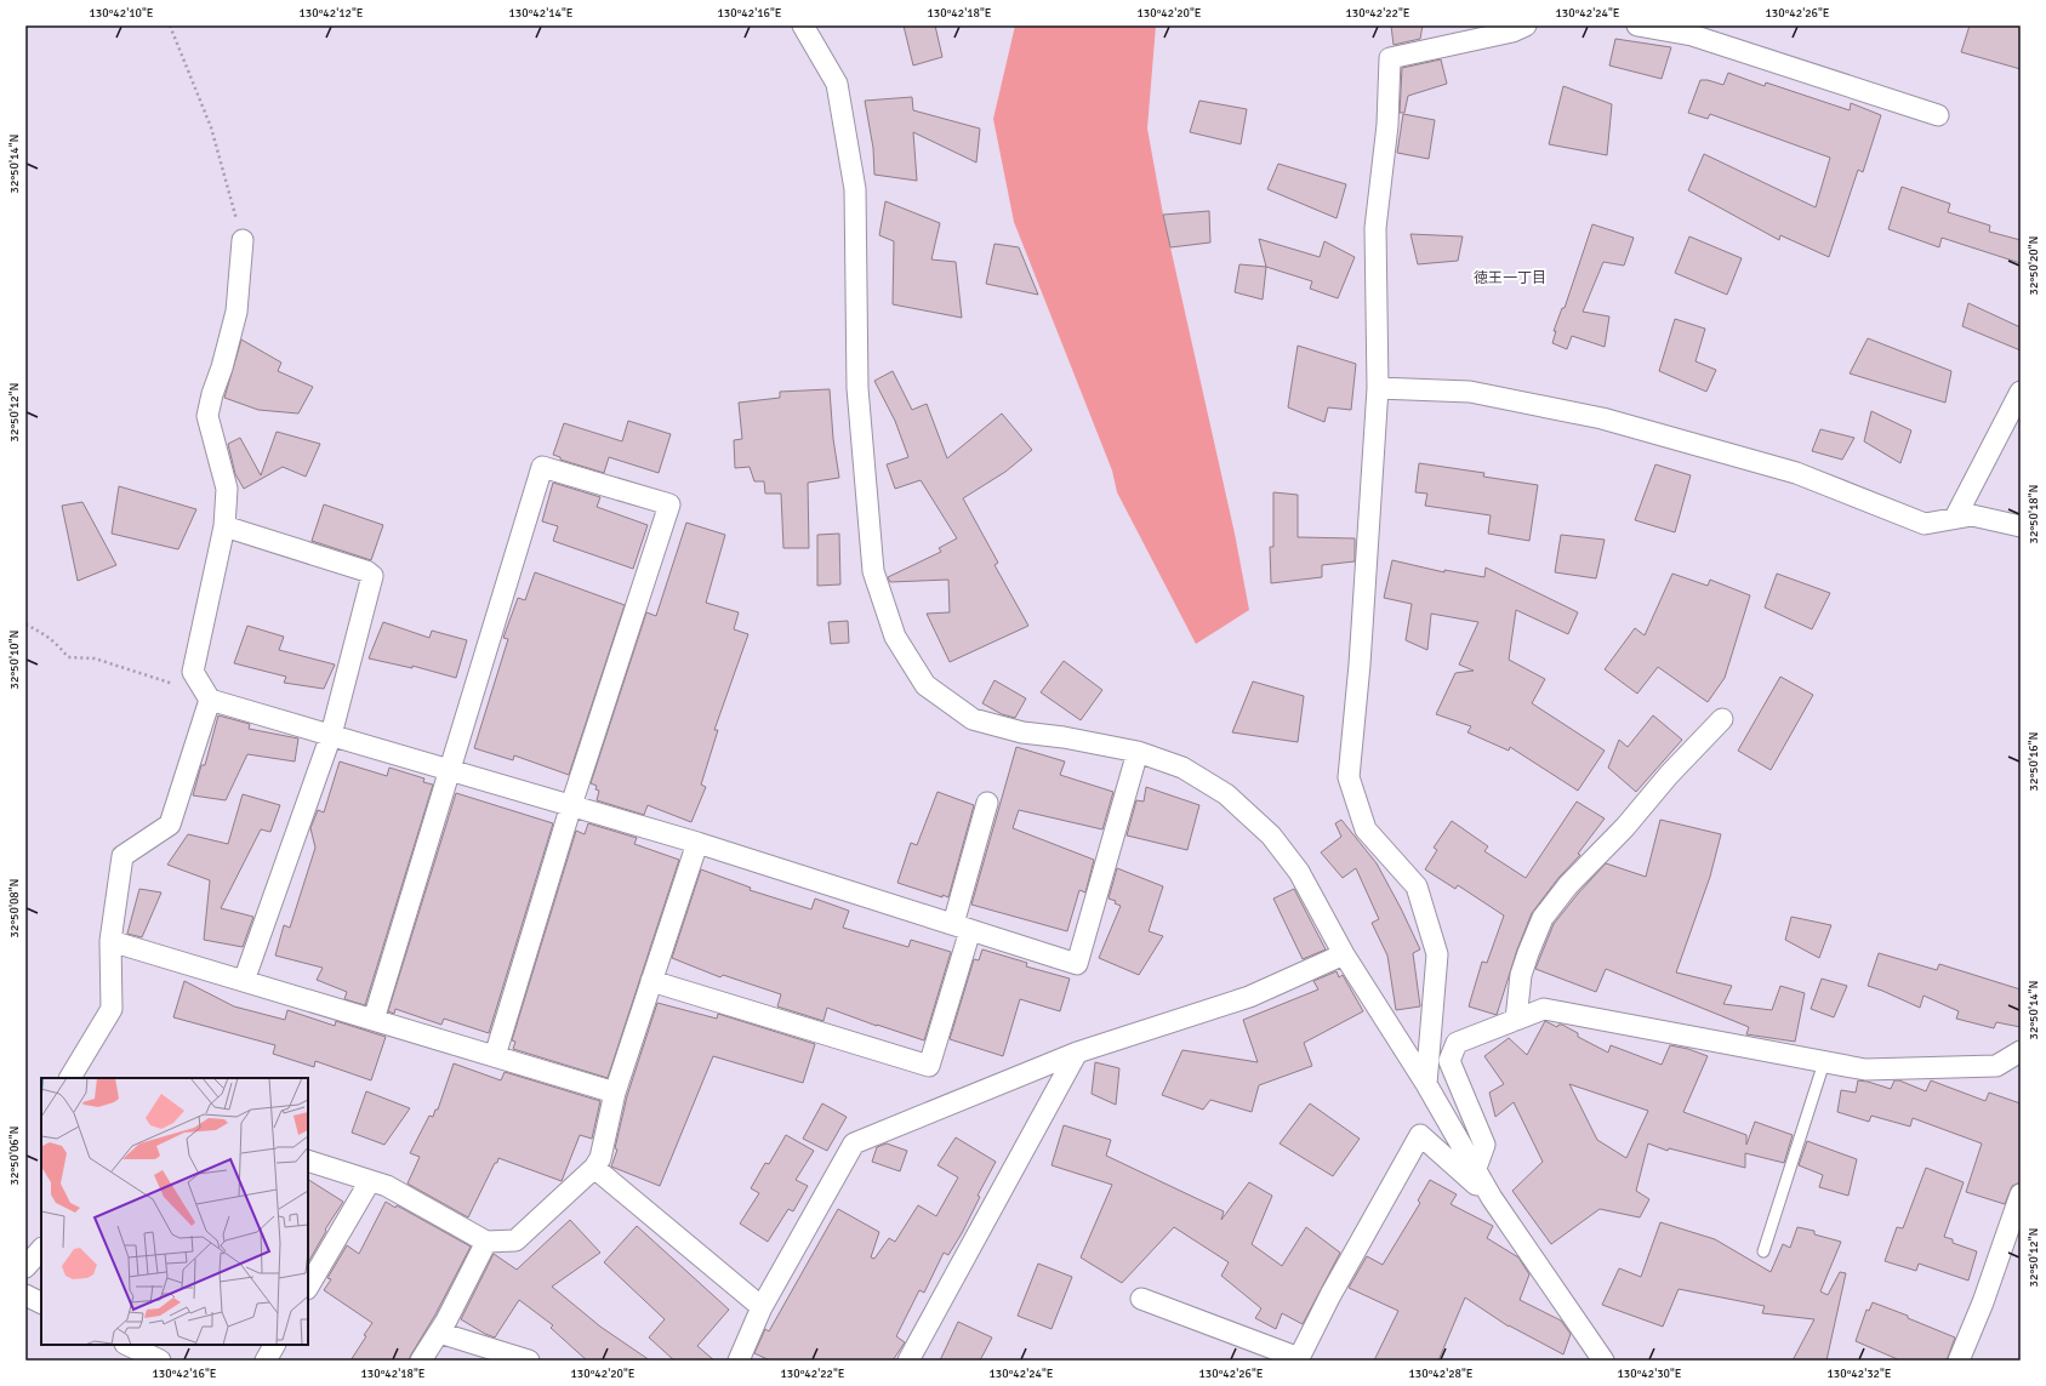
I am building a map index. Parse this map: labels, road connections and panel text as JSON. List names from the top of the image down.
{
  "districts": ["徳王一丁目"],
  "coordinates": [
    "130°42'10\"E",
    "130°42'12\"E",
    "130°42'14\"E",
    "130°42'16\"E",
    "130°42'18\"E",
    "130°42'20\"E",
    "130°42'22\"E",
    "130°42'24\"E",
    "130°42'26\"E",
    "32°50'14\"N",
    "32°50'20\"N",
    "32°50'12\"N",
    "32°50'18\"N",
    "32°50'10\"N",
    "32°50'16\"N",
    "32°50'08\"N",
    "32°50'06\"N",
    "130°42'28\"E",
    "130°42'30\"E",
    "130°42'32\"E"
  ]
}
